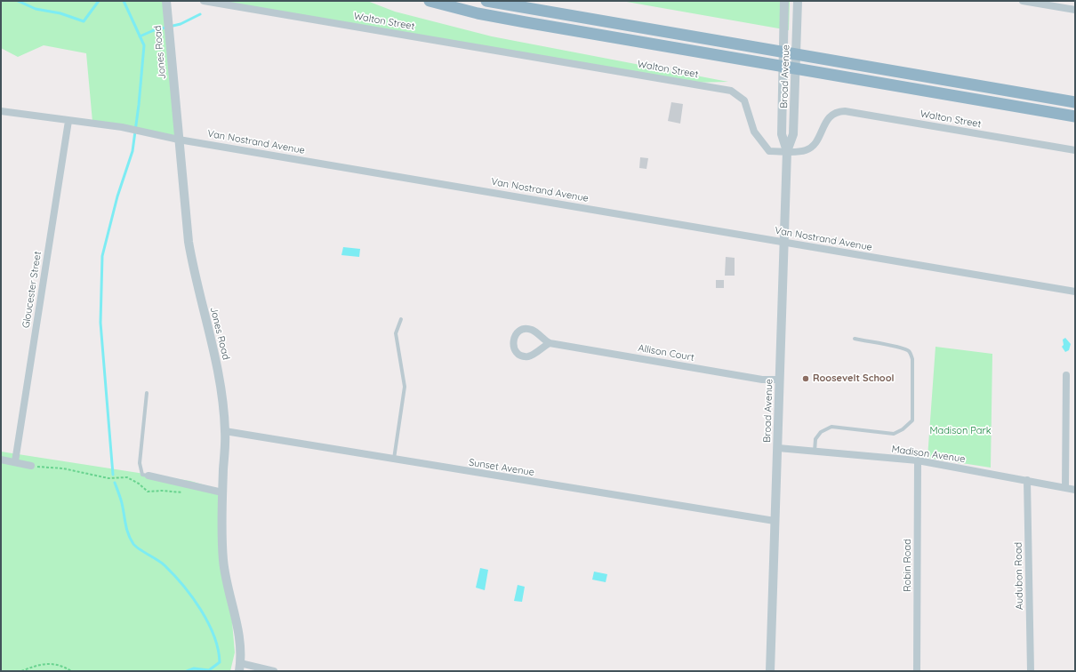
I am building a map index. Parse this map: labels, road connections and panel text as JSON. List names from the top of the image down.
{
  "streets": {
    "street": [
      "Walton Street",
      "Jones Road",
      "Broad Avenue",
      "Van Nostrand Avenue",
      "Gloucester Street",
      "Allison Court",
      "Madison Avenue",
      "Sunset Avenue",
      "Robin Road",
      "Audubon Road"
    ]
  },
  "crossings": [
    ["Walton Street", "Broad Avenue"],
    ["Jones Road", "Van Nostrand Avenue"],
    ["Jones Road", "Sunset Avenue"],
    ["Broad Avenue", "Van Nostrand Avenue"],
    ["Broad Avenue", "Allison Court"],
    ["Broad Avenue", "Madison Avenue"],
    ["Broad Avenue", "Sunset Avenue"],
    ["Van Nostrand Avenue", "Gloucester Street"],
    ["Madison Avenue", "Robin Road"],
    ["Madison Avenue", "Audubon Road"]
  ],
  "parks": ["Madison Park"],
  "places": ["Roosevelt School"]
}
